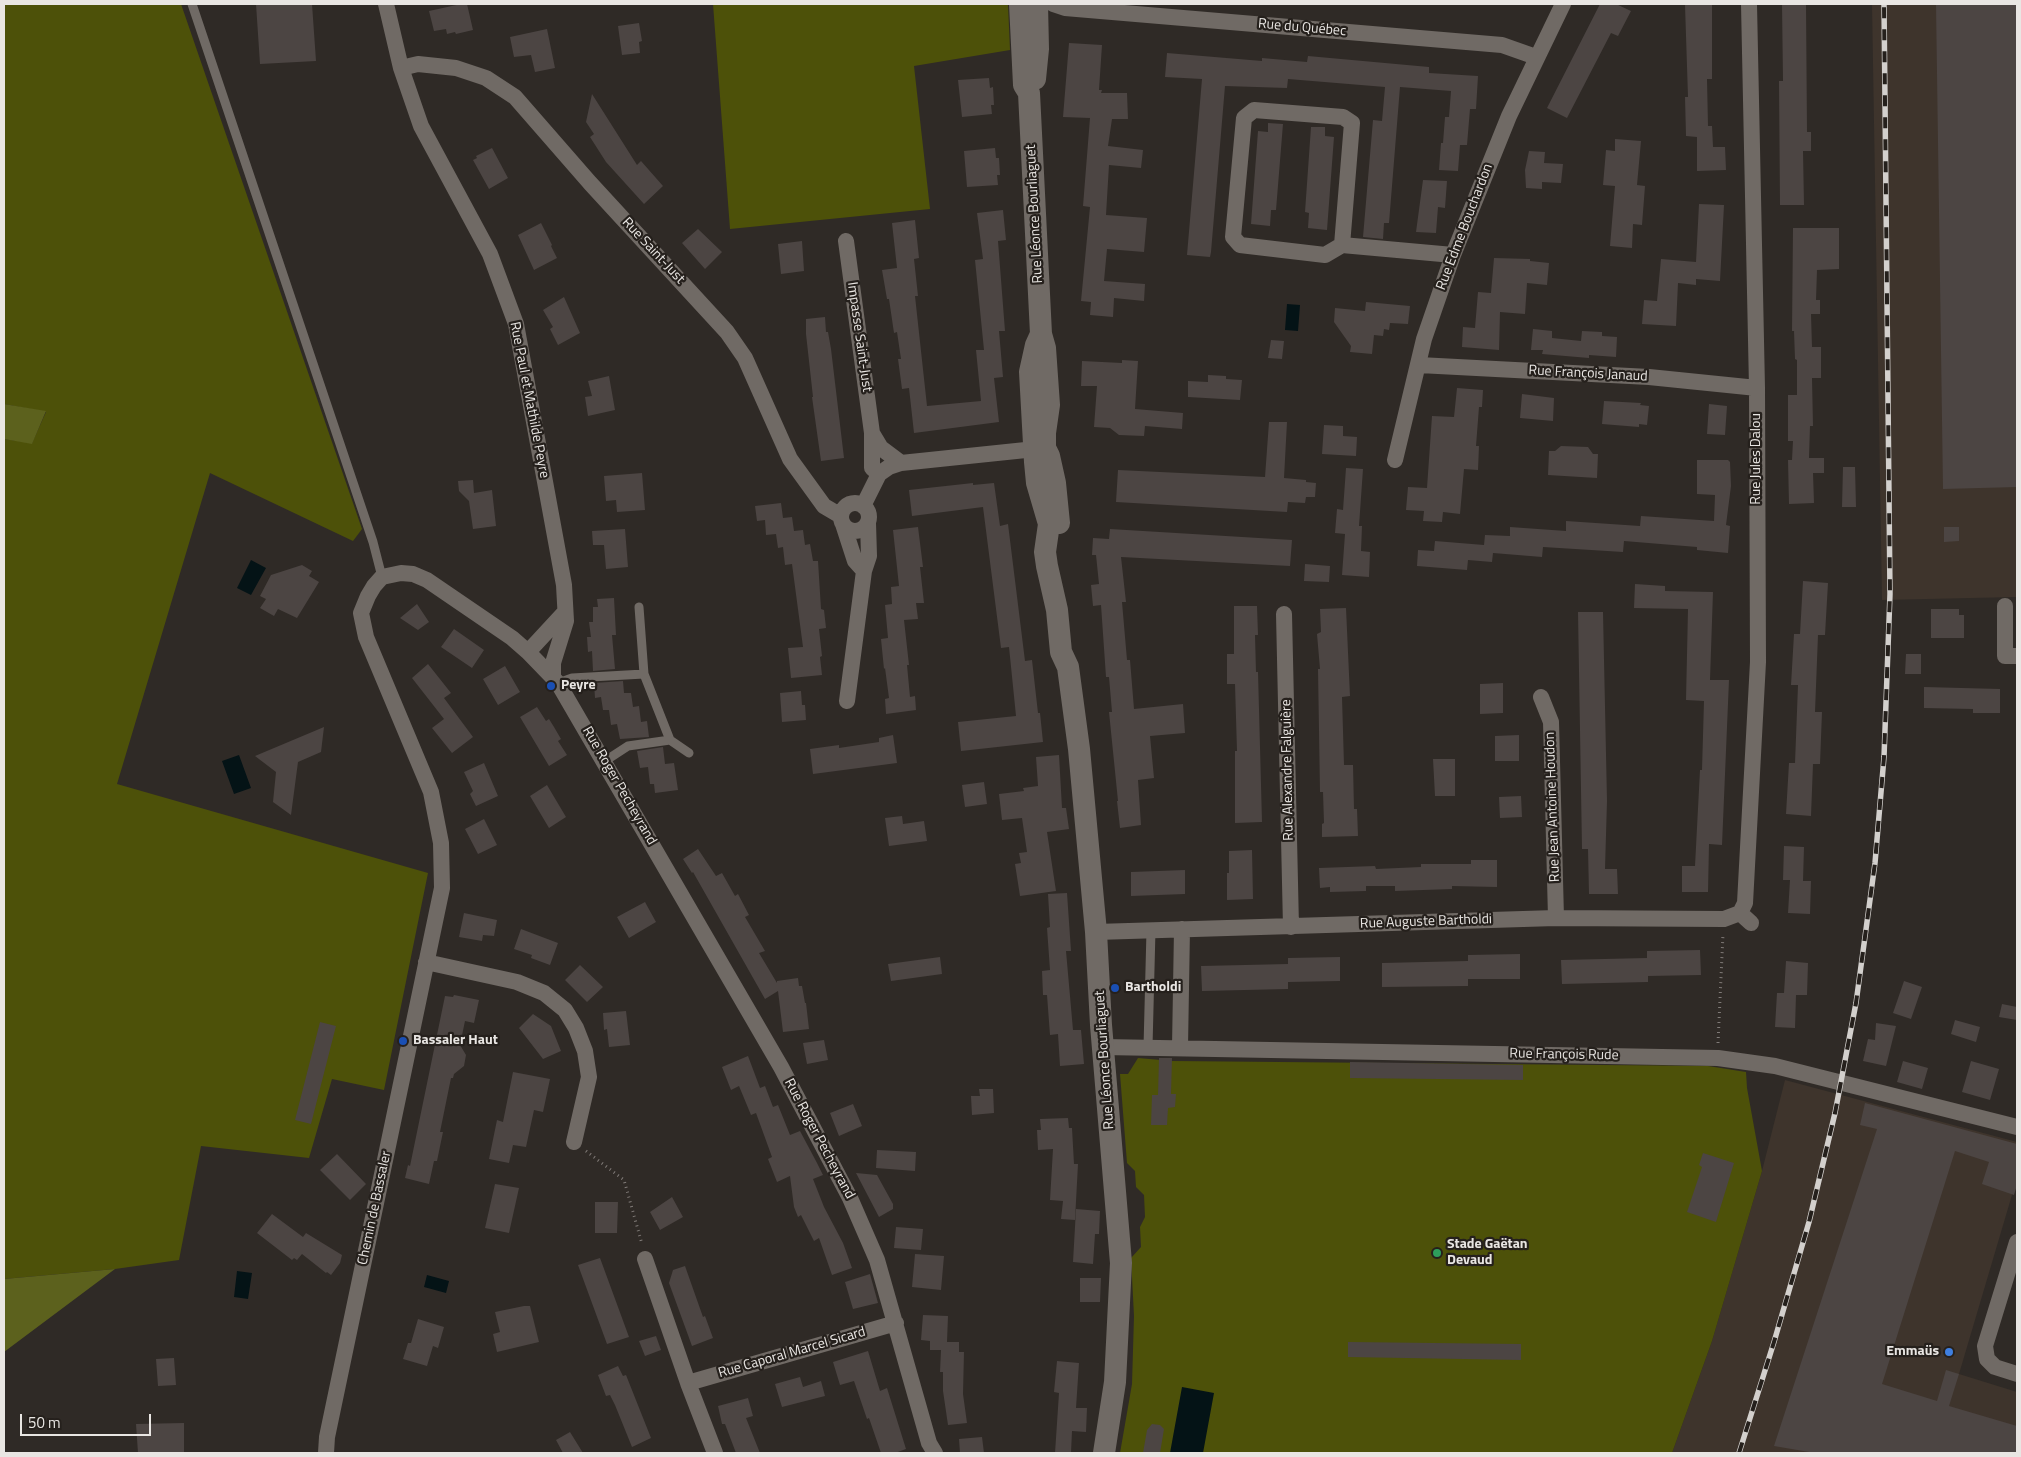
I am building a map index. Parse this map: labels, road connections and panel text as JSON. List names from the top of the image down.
{
  "streets": {
    "main road": ["Rue Léonce Bourliaguet"],
    "street": [
      "Rue du Québec",
      "Rue Edme Bouchardon",
      "Rue Saint-Just",
      "Impasse Saint-Just",
      "Rue François Janaud",
      "Rue Paul et Mathilde Peyre",
      "Rue Jules Dalou",
      "Rue Alexandre Falguière",
      "Rue Roger Pecheyrand",
      "Rue Jean Antoine Houdon",
      "Rue Auguste Bartholdi",
      "Rue François Rude",
      "Chemin de Bassaler",
      "Rue Caporal Marcel Sicard"
    ]
  },
  "crossings": [
    ["Rue du Québec", "Rue Léonce Bourliaguet"],
    ["Rue du Québec", "Rue Edme Bouchardon"],
    ["Rue Léonce Bourliaguet", "Rue Auguste Bartholdi"],
    ["Rue Léonce Bourliaguet", "Rue François Rude"],
    ["Rue Edme Bouchardon", "Rue François Janaud"],
    ["Rue Saint-Just", "Rue Paul et Mathilde Peyre"],
    ["Rue François Janaud", "Rue Jules Dalou"],
    ["Rue Paul et Mathilde Peyre", "Rue Roger Pecheyrand"],
    ["Rue Jules Dalou", "Rue Auguste Bartholdi"],
    ["Rue Alexandre Falguière", "Rue Auguste Bartholdi"],
    ["Rue Roger Pecheyrand", "Rue Caporal Marcel Sicard"],
    ["Rue Jean Antoine Houdon", "Rue Auguste Bartholdi"]
  ],
  "places": [
    "Peyre",
    "Bartholdi",
    "Bassaler Haut",
    "Stade Gaëtan Devaud",
    "Emmaüs"
  ],
  "scale_bar": "50 m"
}
